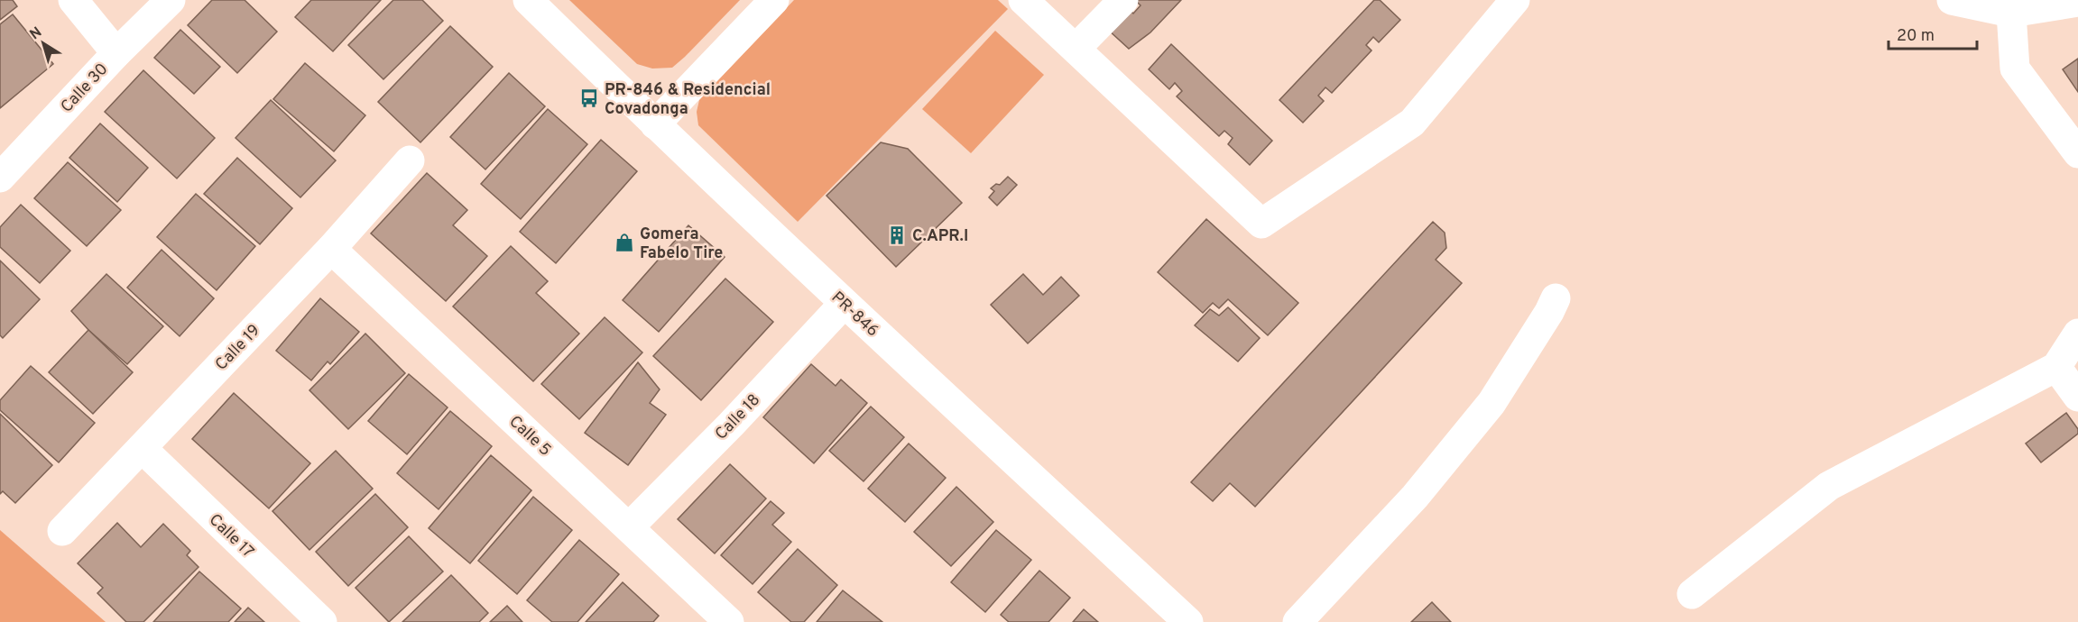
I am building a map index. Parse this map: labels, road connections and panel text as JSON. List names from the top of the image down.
{
  "streets": {
    "street": [
      "Calle 30",
      "PR-846",
      "Calle 19",
      "Calle 18",
      "Calle 5",
      "Calle 17"
    ]
  },
  "crossings": [
    ["PR-846", "Calle 18"],
    ["Calle 19", "Calle 5"],
    ["Calle 19", "Calle 17"],
    ["Calle 18", "Calle 5"]
  ],
  "places": {
    "bus stop": ["PR-846 & Residencial Covadonga"],
    "building": ["C.APR.I"],
    "shop": ["Gomera Fabelo Tire"]
  },
  "scale_bar": "20 m",
  "north": "top left"
}
